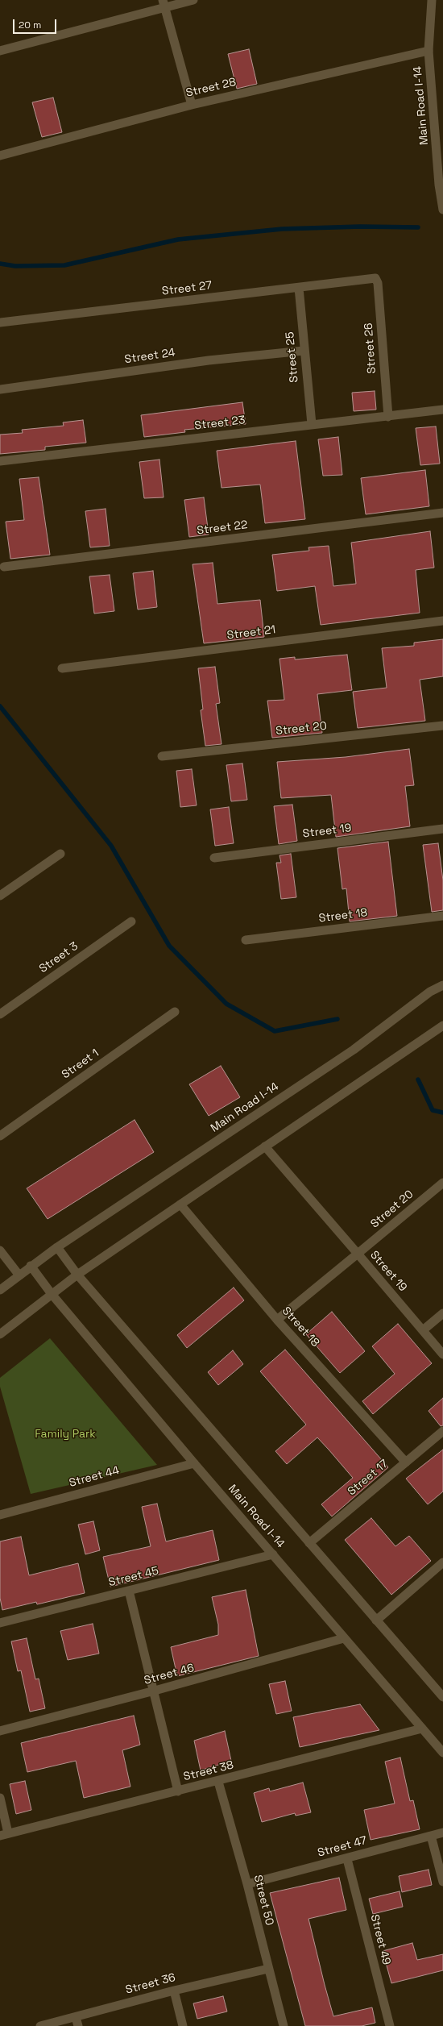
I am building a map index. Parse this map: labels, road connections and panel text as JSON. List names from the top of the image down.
{
  "streets": {
    "street": [
      "Street 28",
      "Main Road I-14",
      "Street 27",
      "Street 26",
      "Street 24",
      "Street 25",
      "Street 23",
      "Street 22",
      "Street 21",
      "Street 20",
      "Street 19",
      "Street 18",
      "Street 3",
      "Street 1",
      "Street 44",
      "Street 17",
      "Street 45",
      "Street 46",
      "Street 38",
      "Street 47",
      "Street 50",
      "Street 49",
      "Street 36"
    ]
  },
  "crossings": [
    ["Street 28", "Main Road I-14"],
    ["Main Road I-14", "Street 44"],
    ["Main Road I-14", "Street 17"],
    ["Main Road I-14", "Street 45"],
    ["Main Road I-14", "Street 46"],
    ["Main Road I-14", "Street 38"],
    ["Street 27", "Street 26"],
    ["Street 27", "Street 25"],
    ["Street 26", "Street 23"],
    ["Street 24", "Street 25"],
    ["Street 25", "Street 23"],
    ["Street 20", "Street 19"],
    ["Street 19", "Street 18"],
    ["Street 18", "Street 17"],
    ["Street 38", "Street 50"],
    ["Street 47", "Street 50"],
    ["Street 47", "Street 49"],
    ["Street 50", "Street 36"]
  ],
  "parks": ["Family Park"],
  "scale_bar": "20 m"
}
